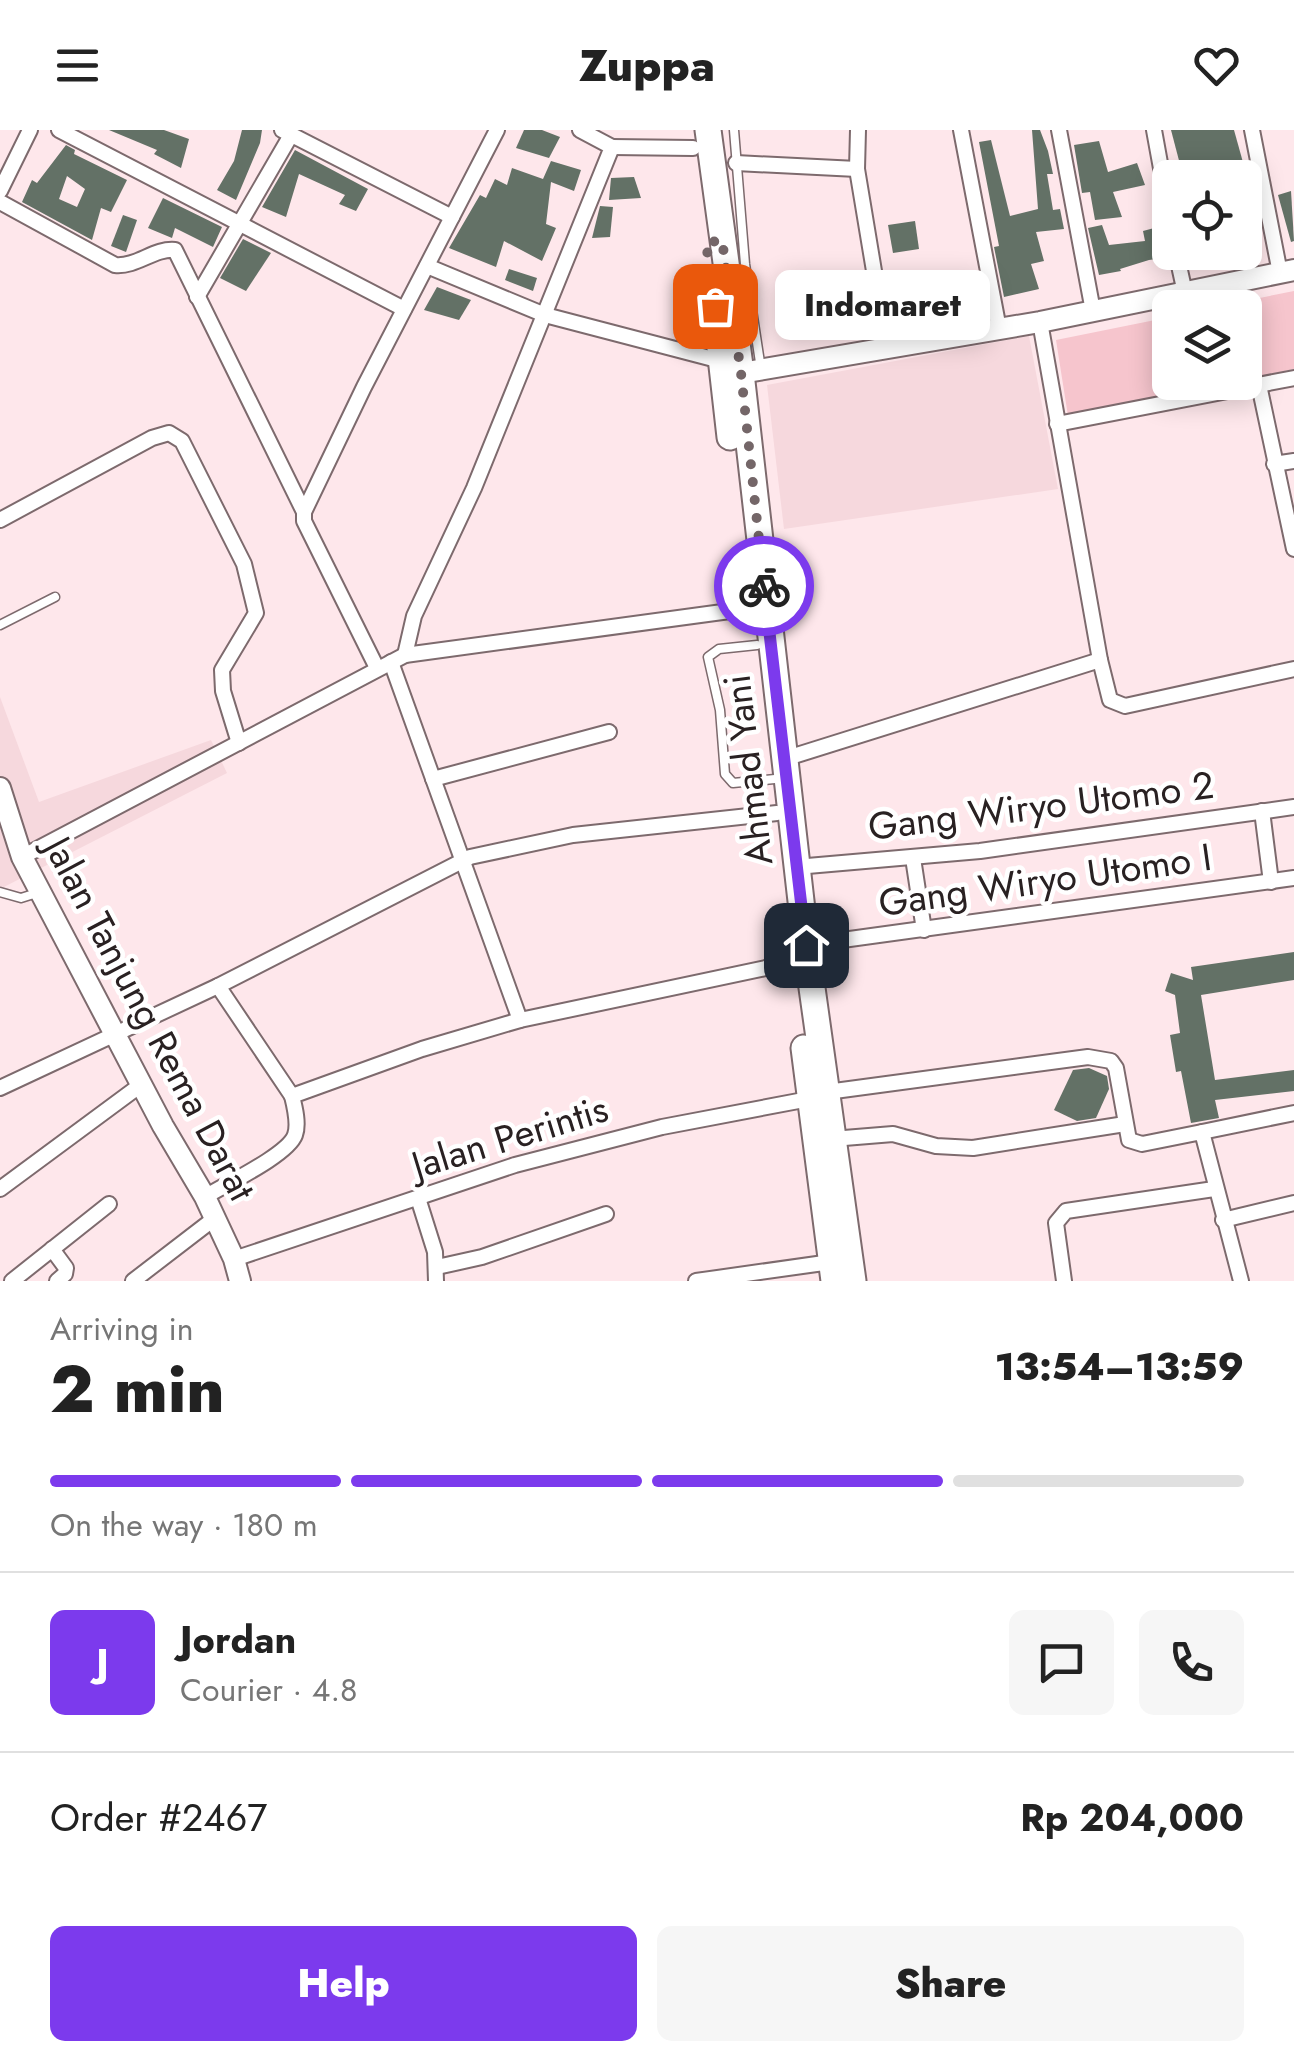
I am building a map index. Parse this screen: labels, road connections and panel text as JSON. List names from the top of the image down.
{
  "streets": {
    "highway": ["Ahmad Yani"],
    "street": [
      "Gang Wiryo Utomo 2",
      "Gang Wiryo Utomo I",
      "Jalan Tanjung Rema Darat",
      "Jalan Perintis"
    ]
  },
  "crossings": [
    ["Ahmad Yani", "Gang Wiryo Utomo 2"],
    ["Ahmad Yani", "Gang Wiryo Utomo I"],
    ["Jalan Tanjung Rema Darat", "Jalan Perintis"]
  ],
  "places": ["Indomaret"],
  "page": {
    "header": "Zuppa",
    "bubble": "Indomaret",
    "heading": ["2 min", "Arriving in", "13:54–13:59"],
    "panel": [
      "Jordan",
      "Courier · 4.8",
      "Order #2467",
      "Rp 204,000"
    ],
    "bar": "On the way · 180 m",
    "round": "J",
    "buttons": ["Help", "Share"]
  }
}
